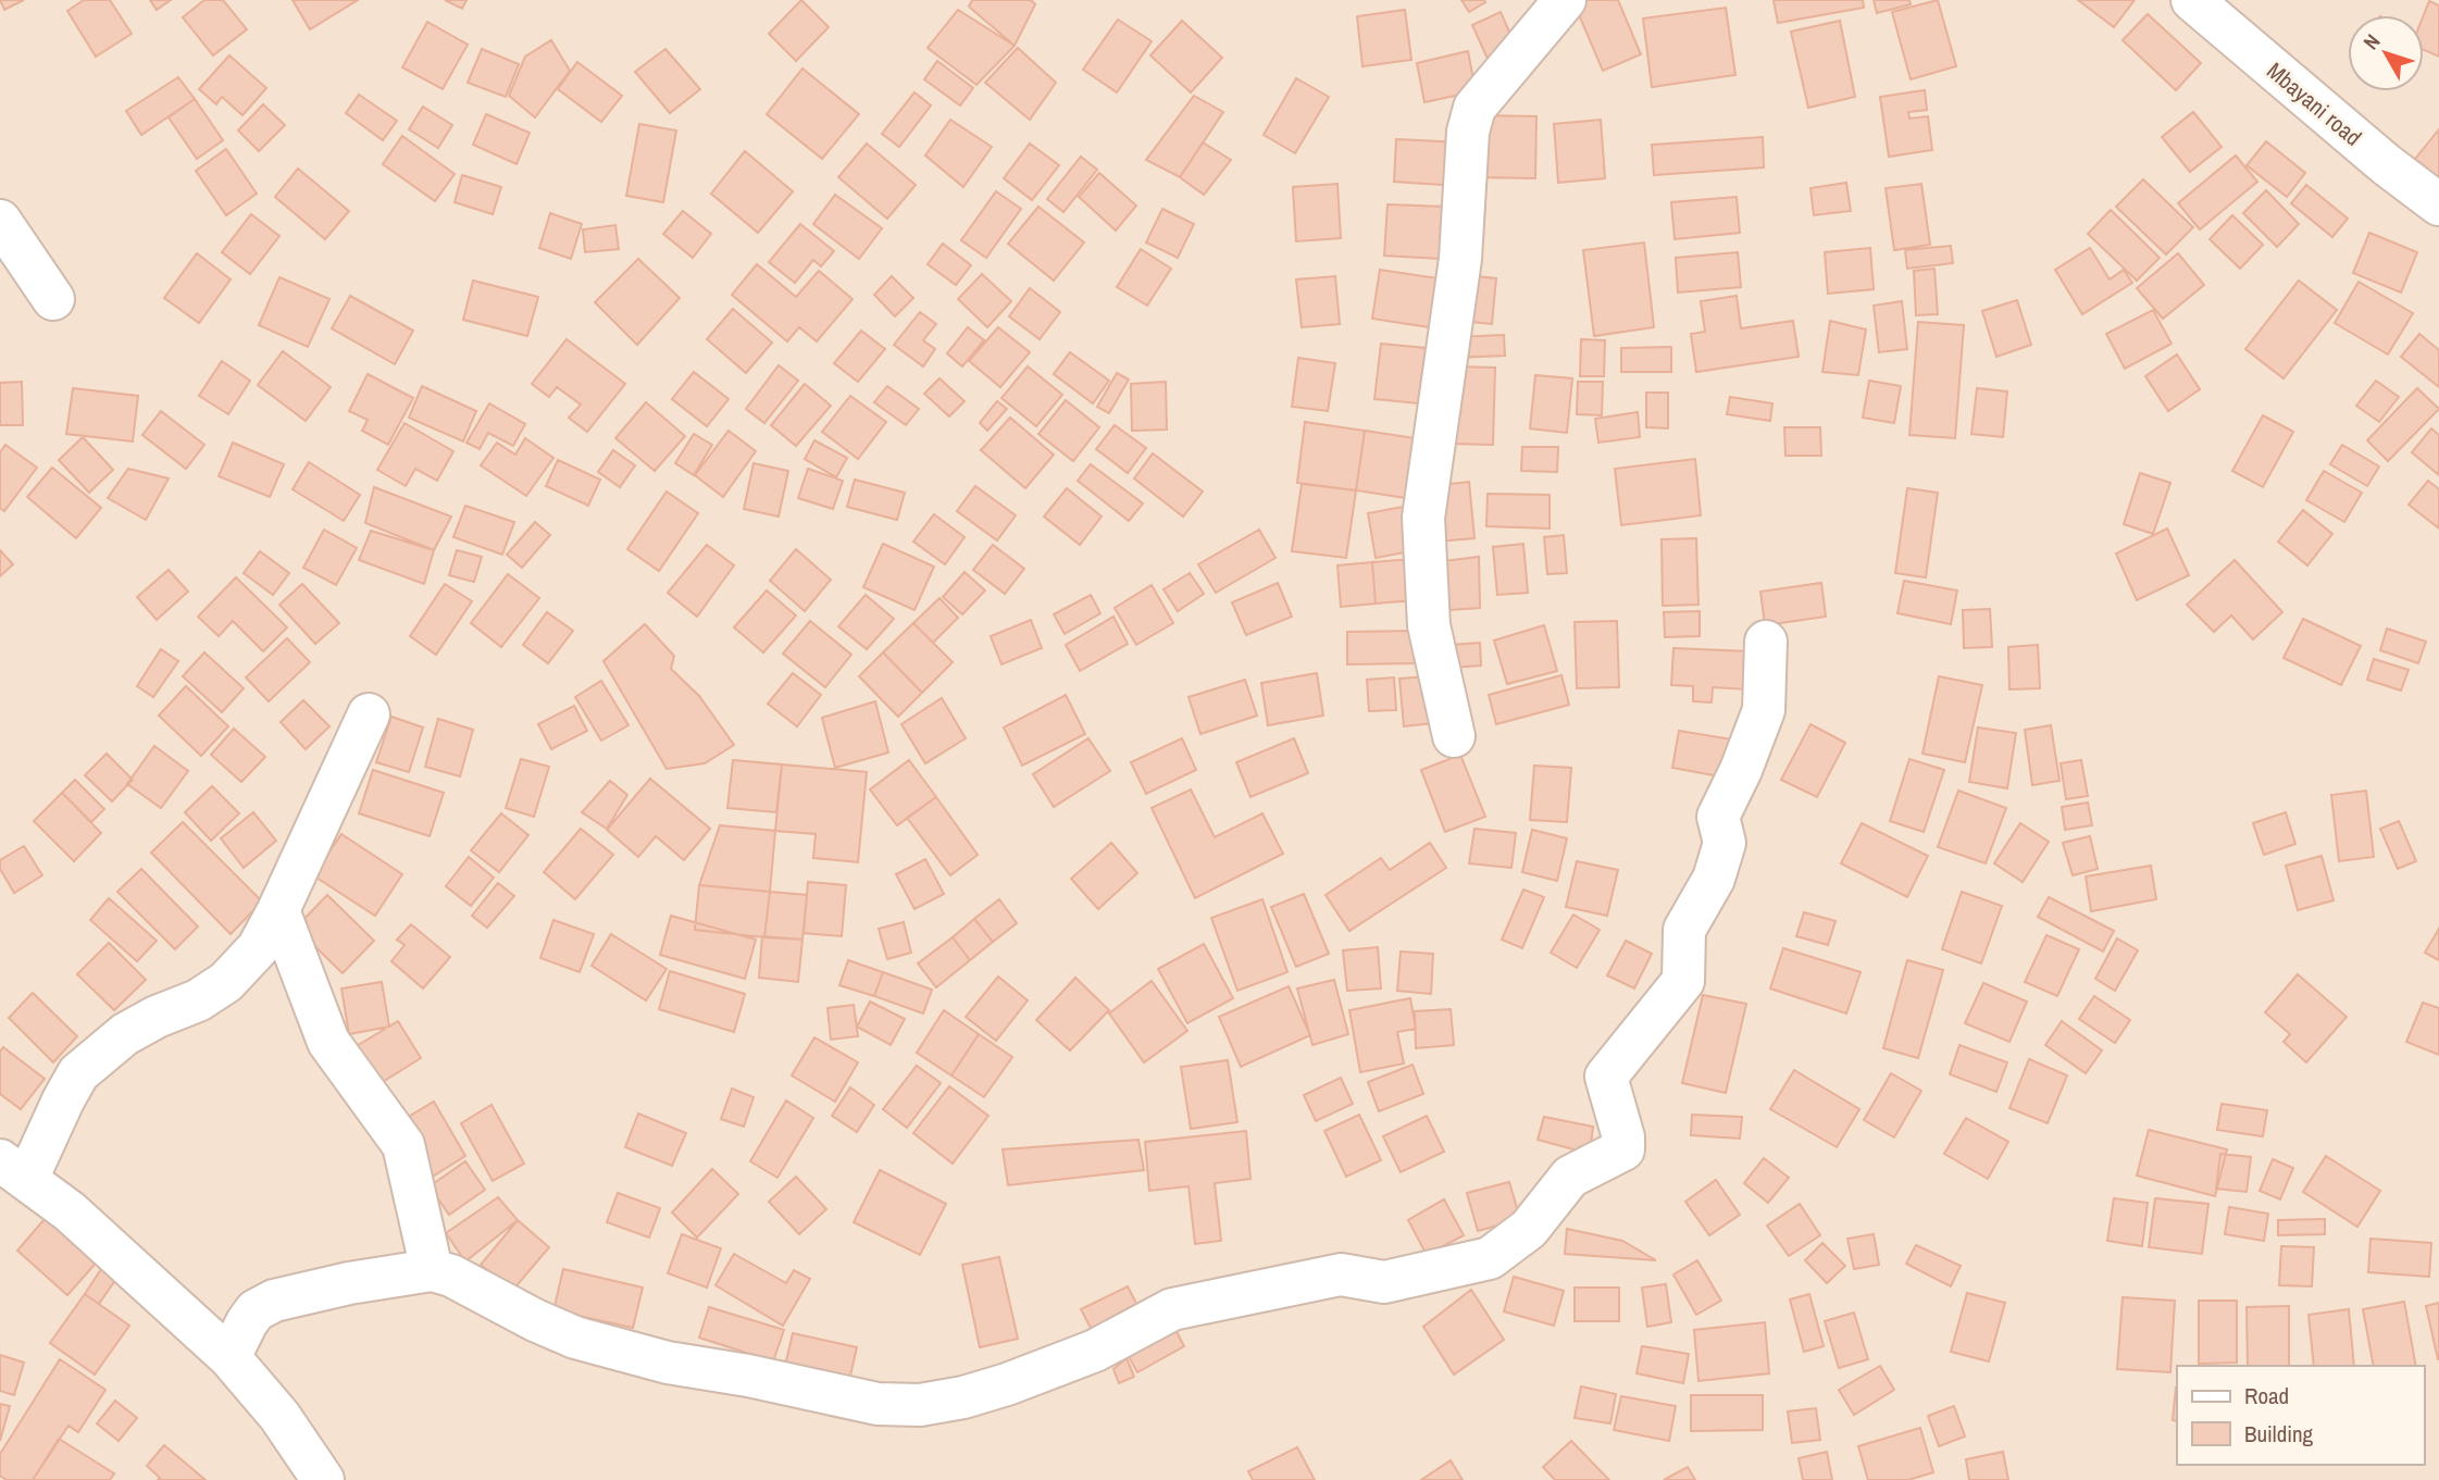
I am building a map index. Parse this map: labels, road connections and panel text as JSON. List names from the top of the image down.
{
  "streets": {
    "street": ["Mbayani road"]
  },
  "legend": ["Road", "Building"],
  "north": "top left"
}
